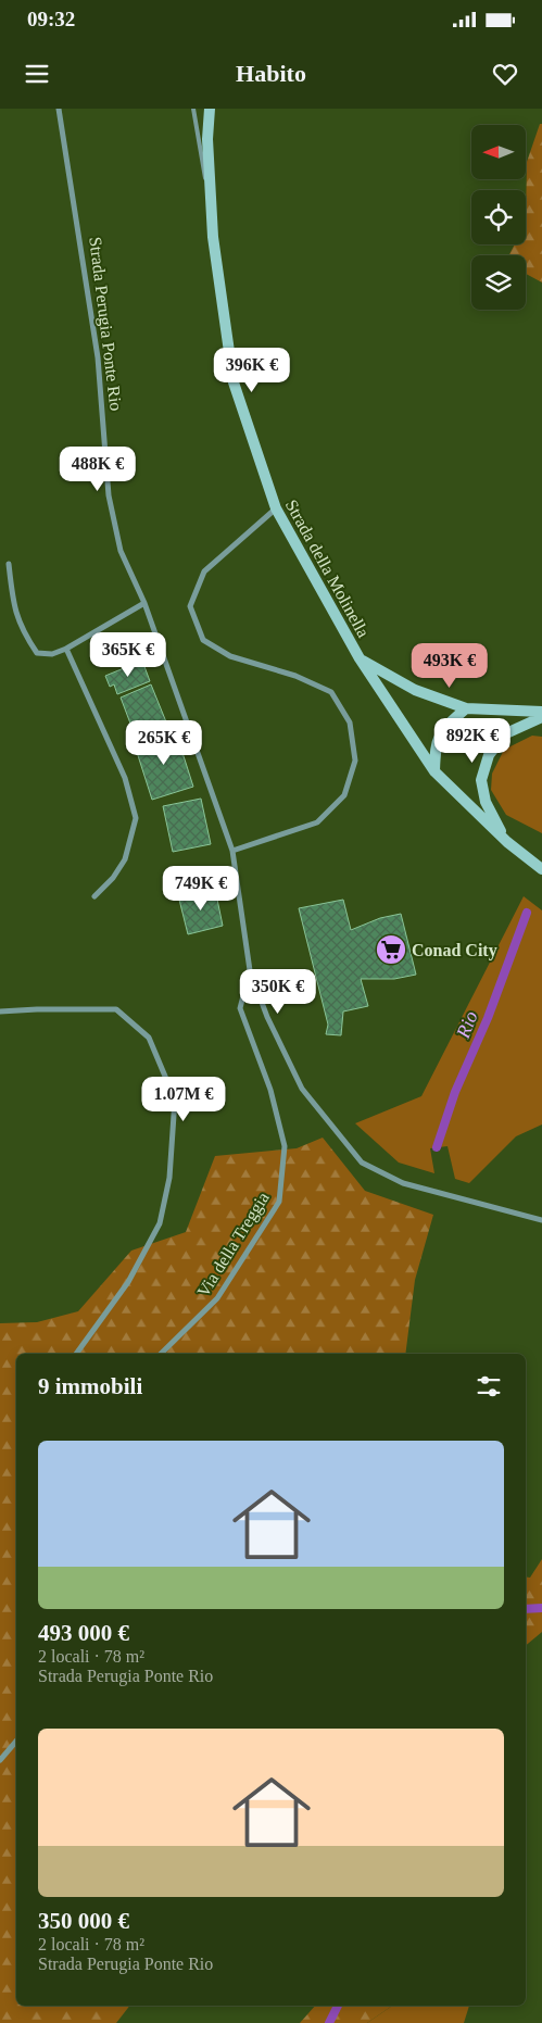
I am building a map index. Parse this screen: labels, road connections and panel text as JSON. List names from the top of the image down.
{
  "streets": {
    "main road": ["Strada della Molinella"],
    "street": ["Strada Perugia Ponte Rio", "Via della Treggia"]
  },
  "crossings": [
    ["Strada Perugia Ponte Rio", "Via della Treggia"]
  ],
  "water": ["Rio"],
  "places": {
    "supermarket": ["Conad City"]
  },
  "north": "left",
  "page": {
    "status": "09:32",
    "header": "Habito",
    "price": [
      "396K €",
      "488K €",
      "365K €",
      "493K €",
      "892K €",
      "265K €",
      "749K €",
      "350K €",
      "1.07M €"
    ],
    "heading": "9 immobili",
    "list": [
      {
        "name": "493 000 €",
        "note": "2 locali · 78 m² · Strada Perugia Ponte Rio"
      },
      {
        "name": "350 000 €",
        "note": "2 locali · 78 m² · Strada Perugia Ponte Rio"
      }
    ]
  }
}
